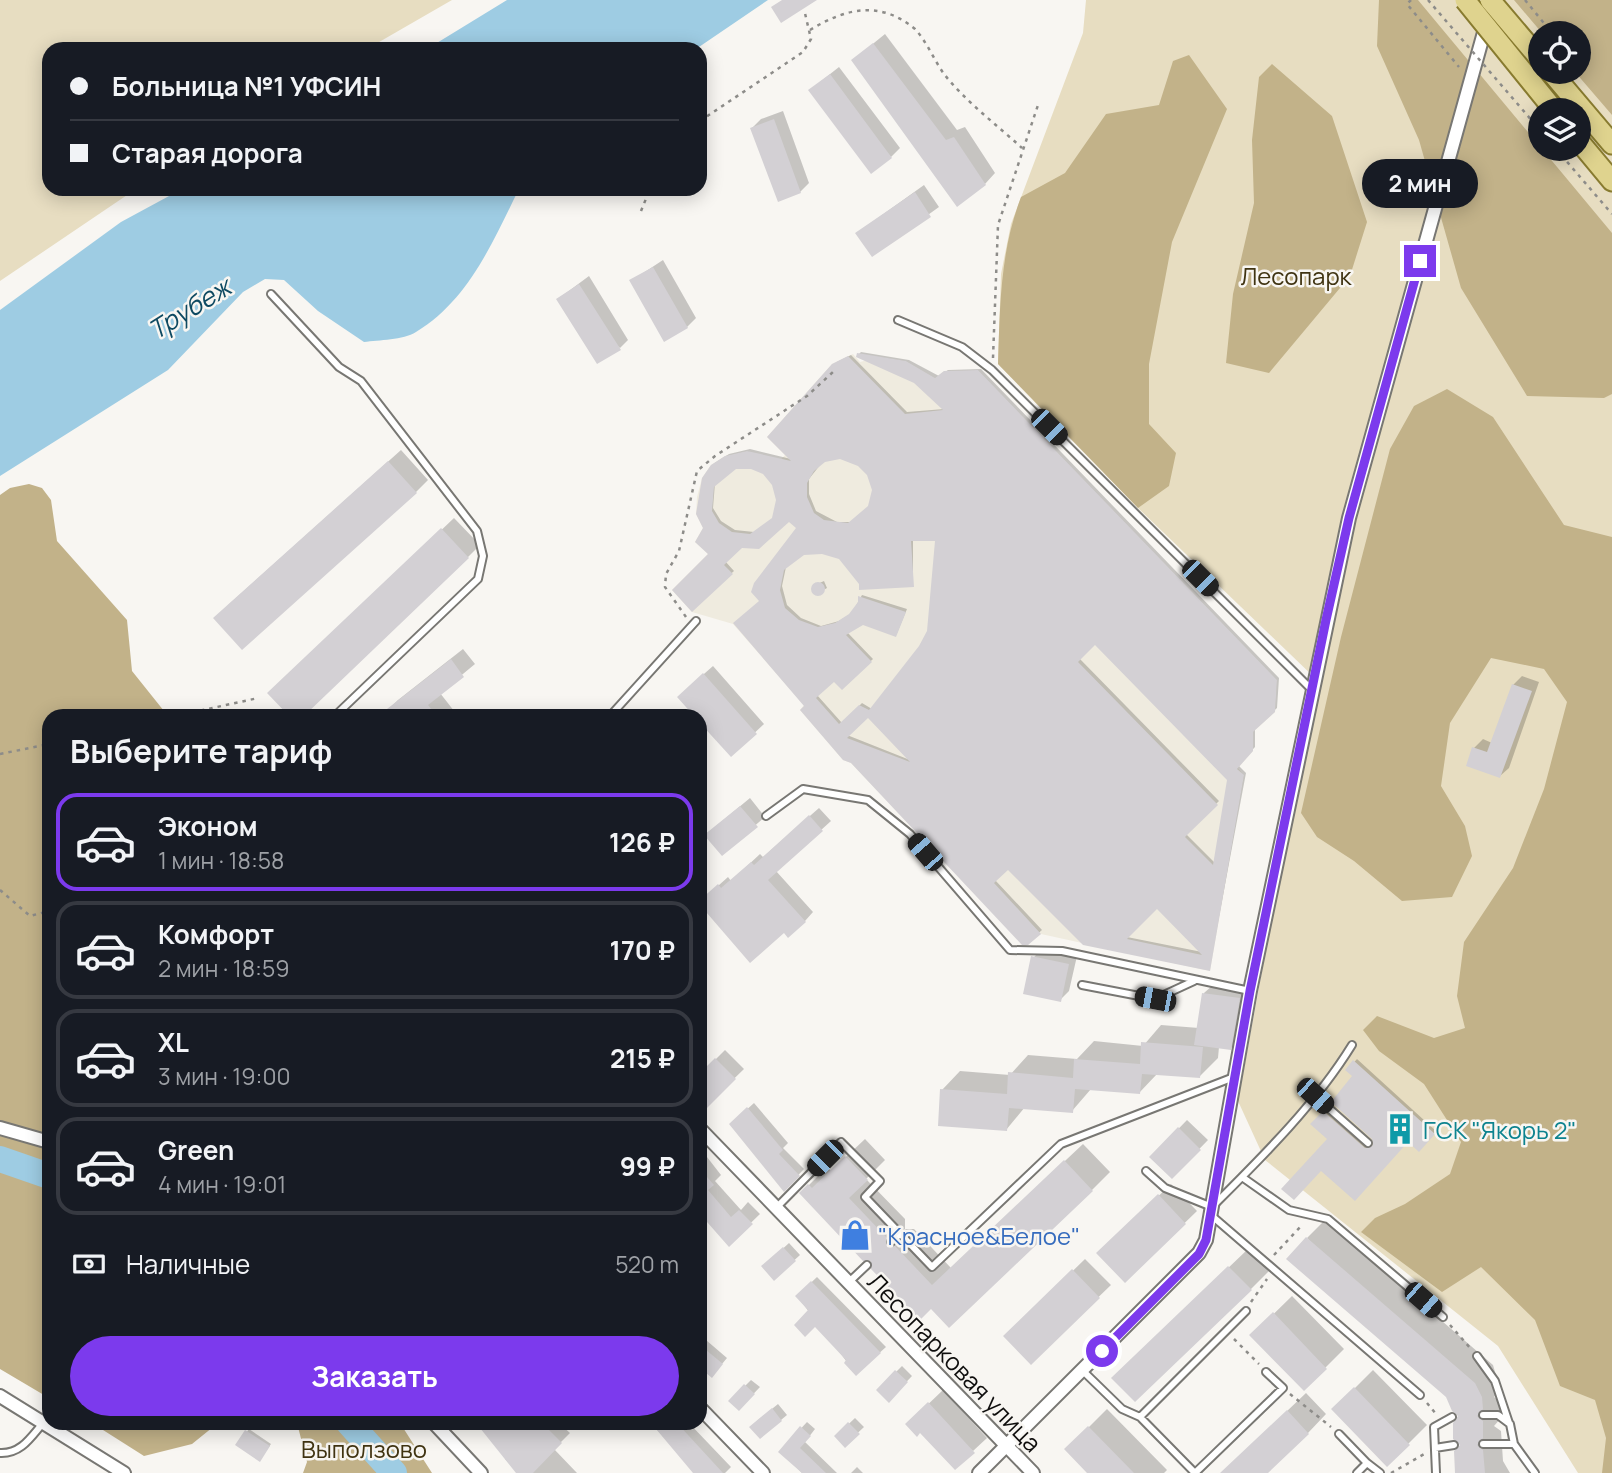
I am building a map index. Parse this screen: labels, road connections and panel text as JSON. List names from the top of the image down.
{
  "streets": {
    "street": ["Лесопарковая улица"]
  },
  "water": ["Трубеж"],
  "parks": ["Лесопарк", "Выползово"],
  "places": {
    "building": ["ГСК \"Якорь 2\""],
    "shop": ["\"Красное&Белое\""]
  },
  "page": {
    "banner": ["Больница №1 УФСИН", "Старая дорога"],
    "bubble": "2 мин",
    "heading": "Выберите тариф",
    "list": [
      {
        "name": "Эконом",
        "note": "1 мин · 18:58",
        "value": "126 ₽"
      },
      {
        "name": "Комфорт",
        "note": "2 мин · 18:59",
        "value": "170 ₽"
      },
      {
        "name": "XL",
        "note": "3 мин · 19:00",
        "value": "215 ₽"
      },
      {
        "name": "Green",
        "note": "4 мин · 19:01",
        "value": "99 ₽"
      }
    ],
    "pay": ["Наличные", "520 m"],
    "buttons": "Заказать"
  }
}
